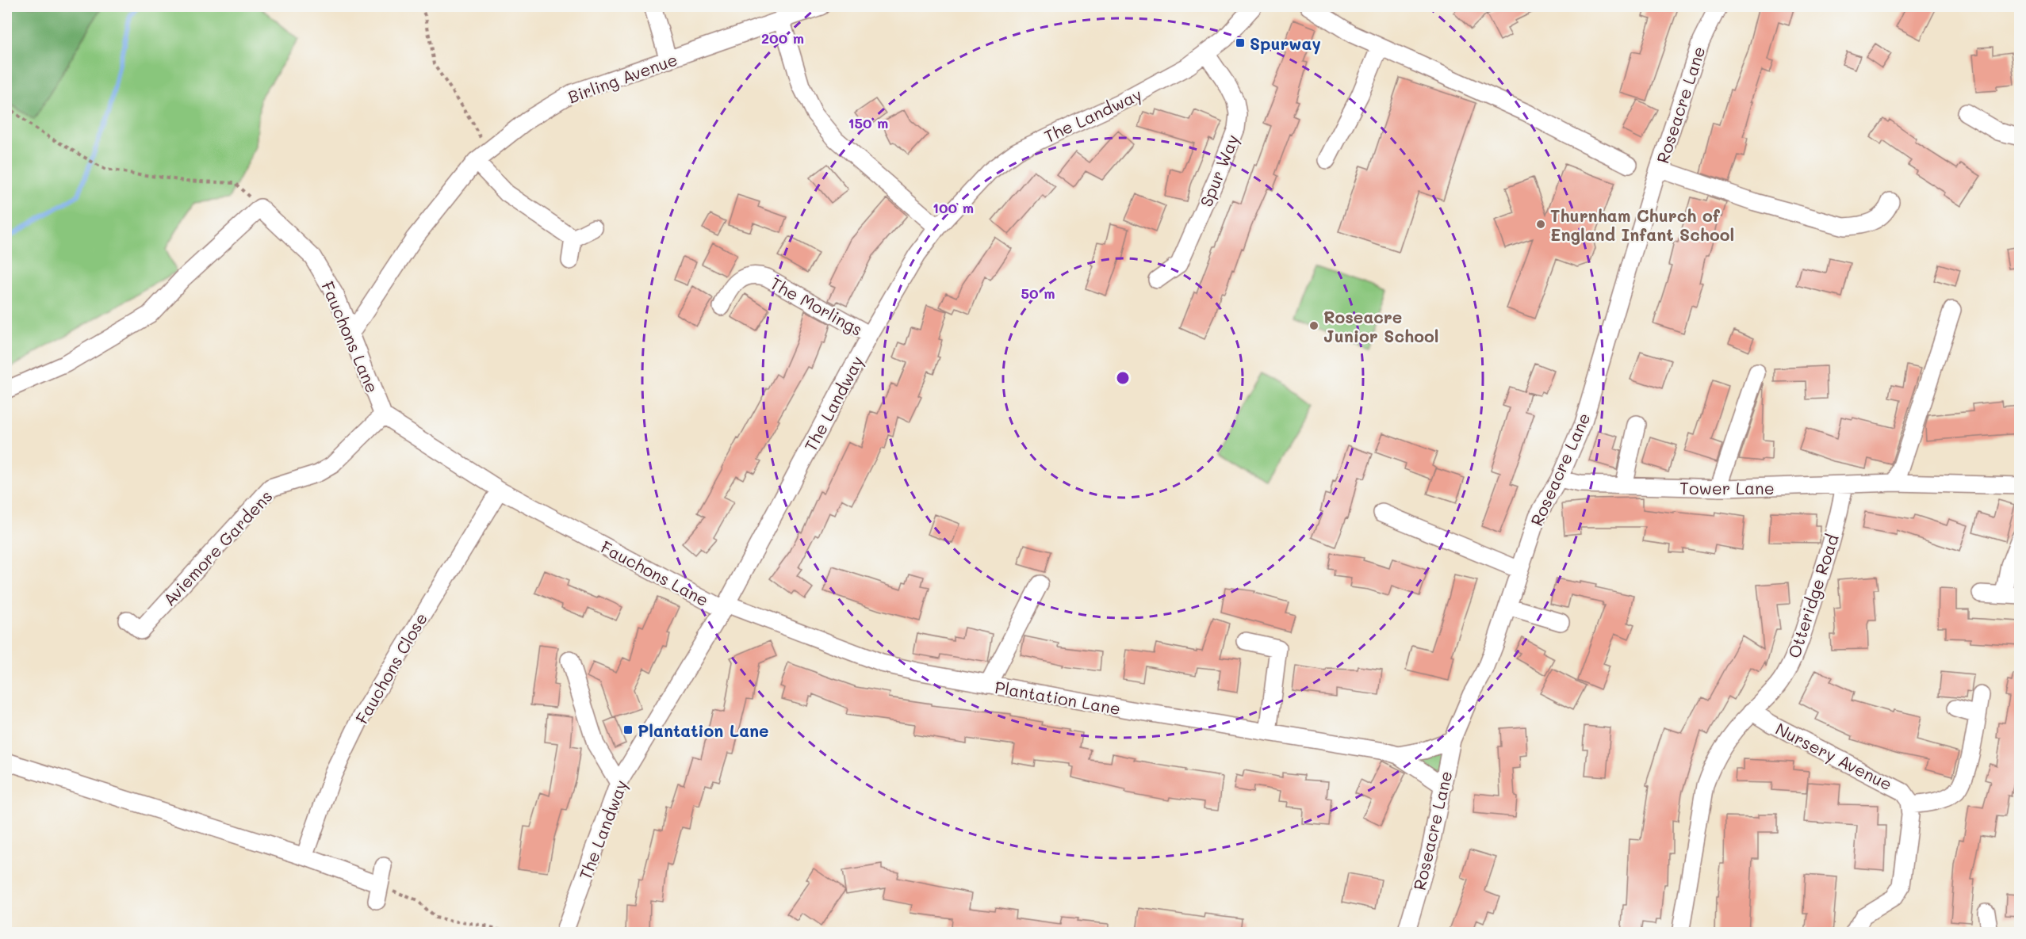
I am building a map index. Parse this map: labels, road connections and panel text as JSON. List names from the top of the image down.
{
  "streets": {
    "street": [
      "Birling Avenue",
      "Roseacre Lane",
      "The Landway",
      "Spur Way",
      "The Morlings",
      "Fauchons Lane",
      "Tower Lane",
      "Aviemore Gardens",
      "Otteridge Road",
      "Fauchons Close",
      "Plantation Lane",
      "Nursery Avenue"
    ]
  },
  "crossings": [
    ["Birling Avenue", "Fauchons Lane"],
    ["Roseacre Lane", "Tower Lane"],
    ["Roseacre Lane", "Plantation Lane"],
    ["The Landway", "Spur Way"],
    ["The Landway", "The Morlings"],
    ["The Landway", "Fauchons Lane"],
    ["The Landway", "Plantation Lane"],
    ["Fauchons Lane", "Aviemore Gardens"],
    ["Fauchons Lane", "Fauchons Close"],
    ["Fauchons Lane", "Plantation Lane"],
    ["Tower Lane", "Otteridge Road"],
    ["Otteridge Road", "Nursery Avenue"]
  ],
  "places": {
    "transit": ["Spurway", "Plantation Lane"],
    "other": ["Thurnham Church of England Infant School", "Roseacre Junior School"]
  },
  "rings": [
    "200 m",
    "150 m",
    "100 m",
    "50 m"
  ]
}
